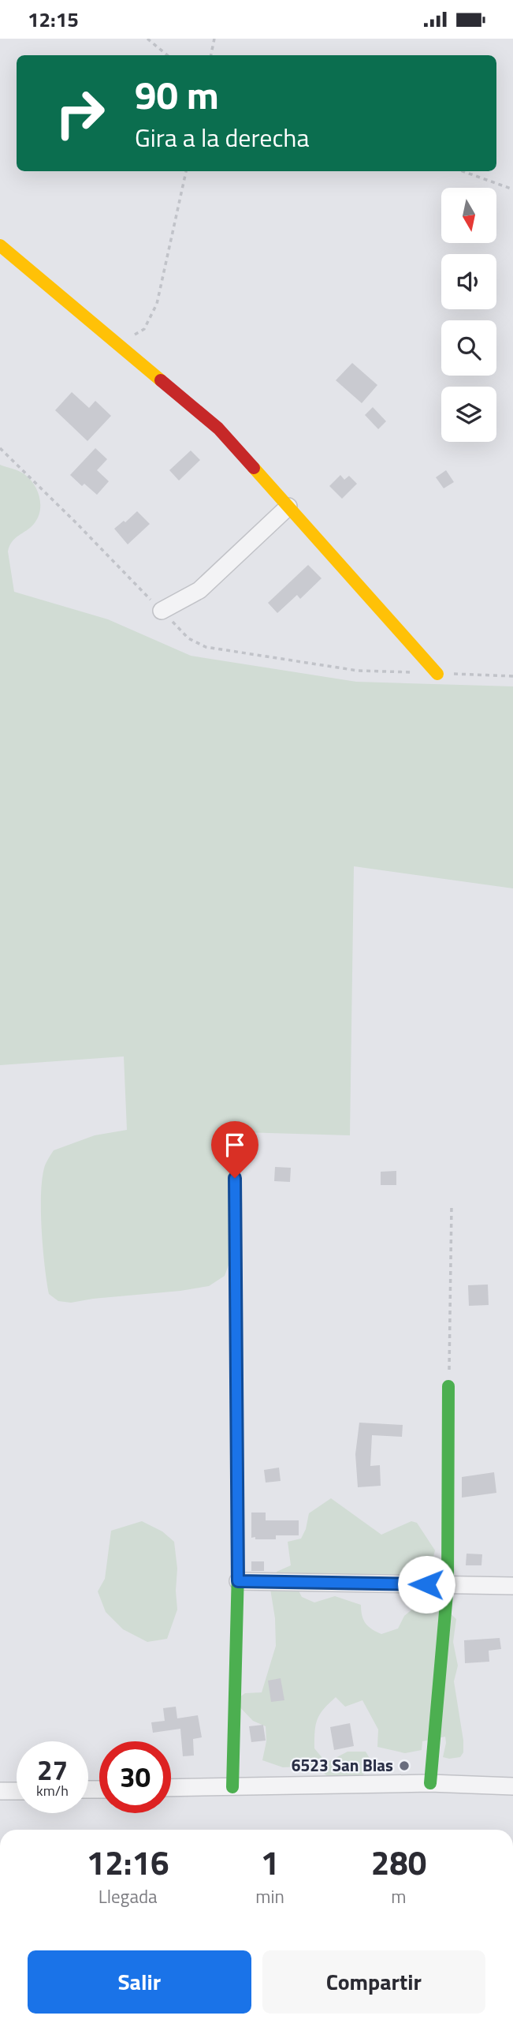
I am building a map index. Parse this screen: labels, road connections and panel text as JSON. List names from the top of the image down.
{
  "places": ["6523 San Blas"],
  "north": "bottom",
  "page": {
    "status": "12:15",
    "turn": ["90 m", "Gira a la derecha"],
    "speed": "27 km/h",
    "limit": "30",
    "eta": [
      "12:16",
      "Llegada",
      "1",
      "min",
      "280",
      "m"
    ],
    "buttons": ["Salir", "Compartir"]
  }
}
